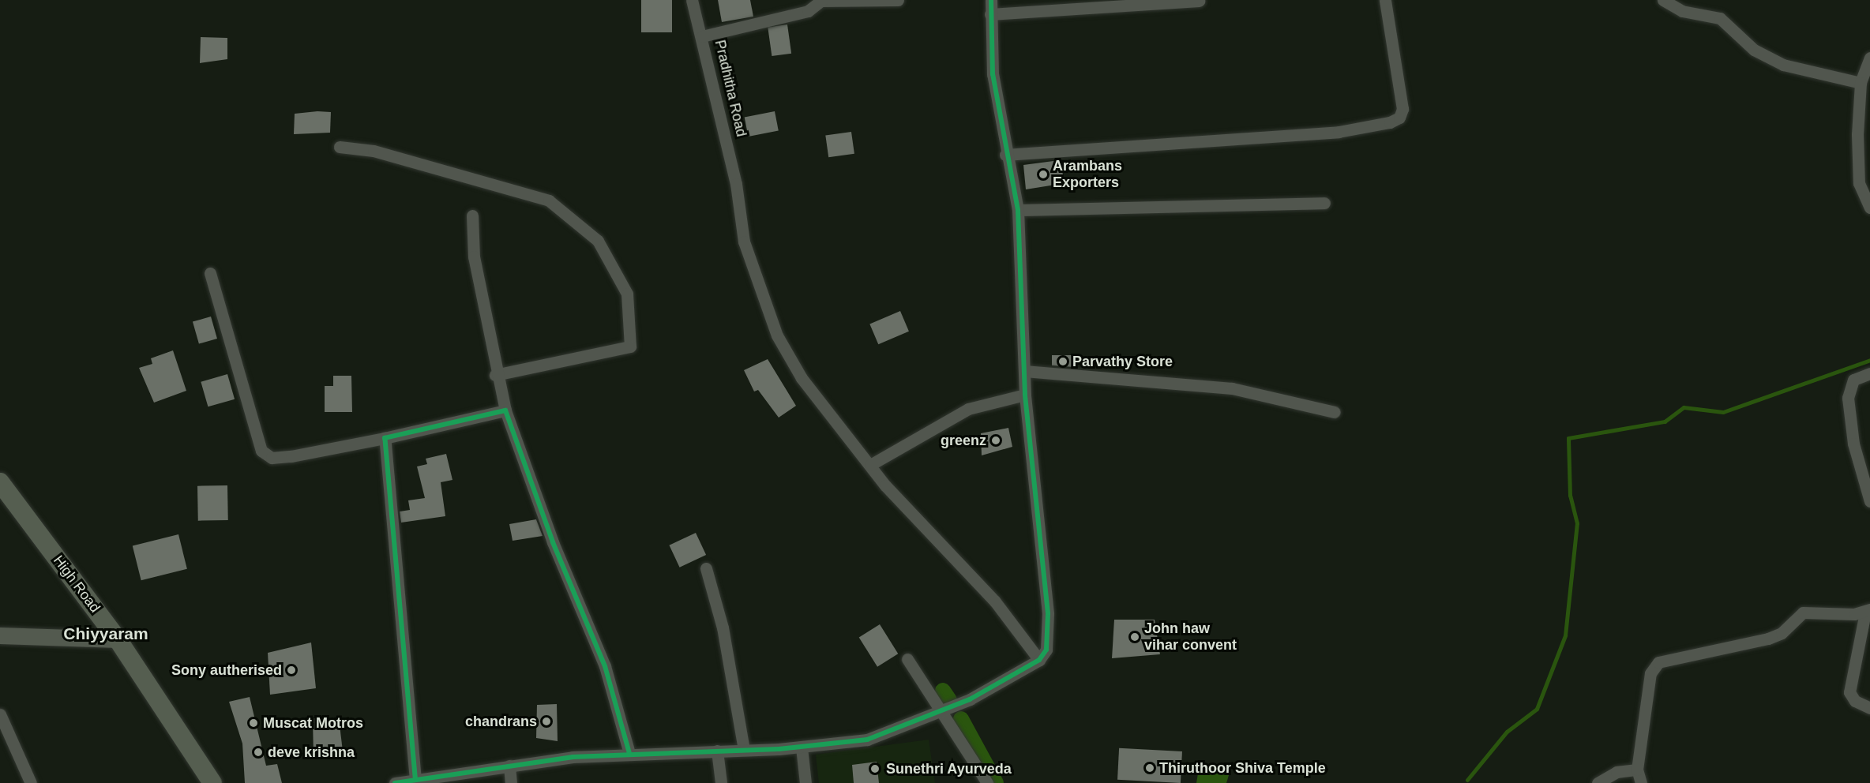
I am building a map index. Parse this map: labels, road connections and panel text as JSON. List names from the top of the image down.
{
  "streets": {
    "main road": ["High Road"],
    "street": ["Pradhitha Road"]
  },
  "districts": ["Chiyyaram"],
  "places": [
    "Arambans Exporters",
    "Parvathy Store",
    "greenz",
    "John haw vihar convent",
    "Sony autherised",
    "chandrans",
    "Muscat Motros",
    "deve krishna",
    "Thiruthoor Shiva Temple",
    "Sunethri Ayurveda"
  ]
}
